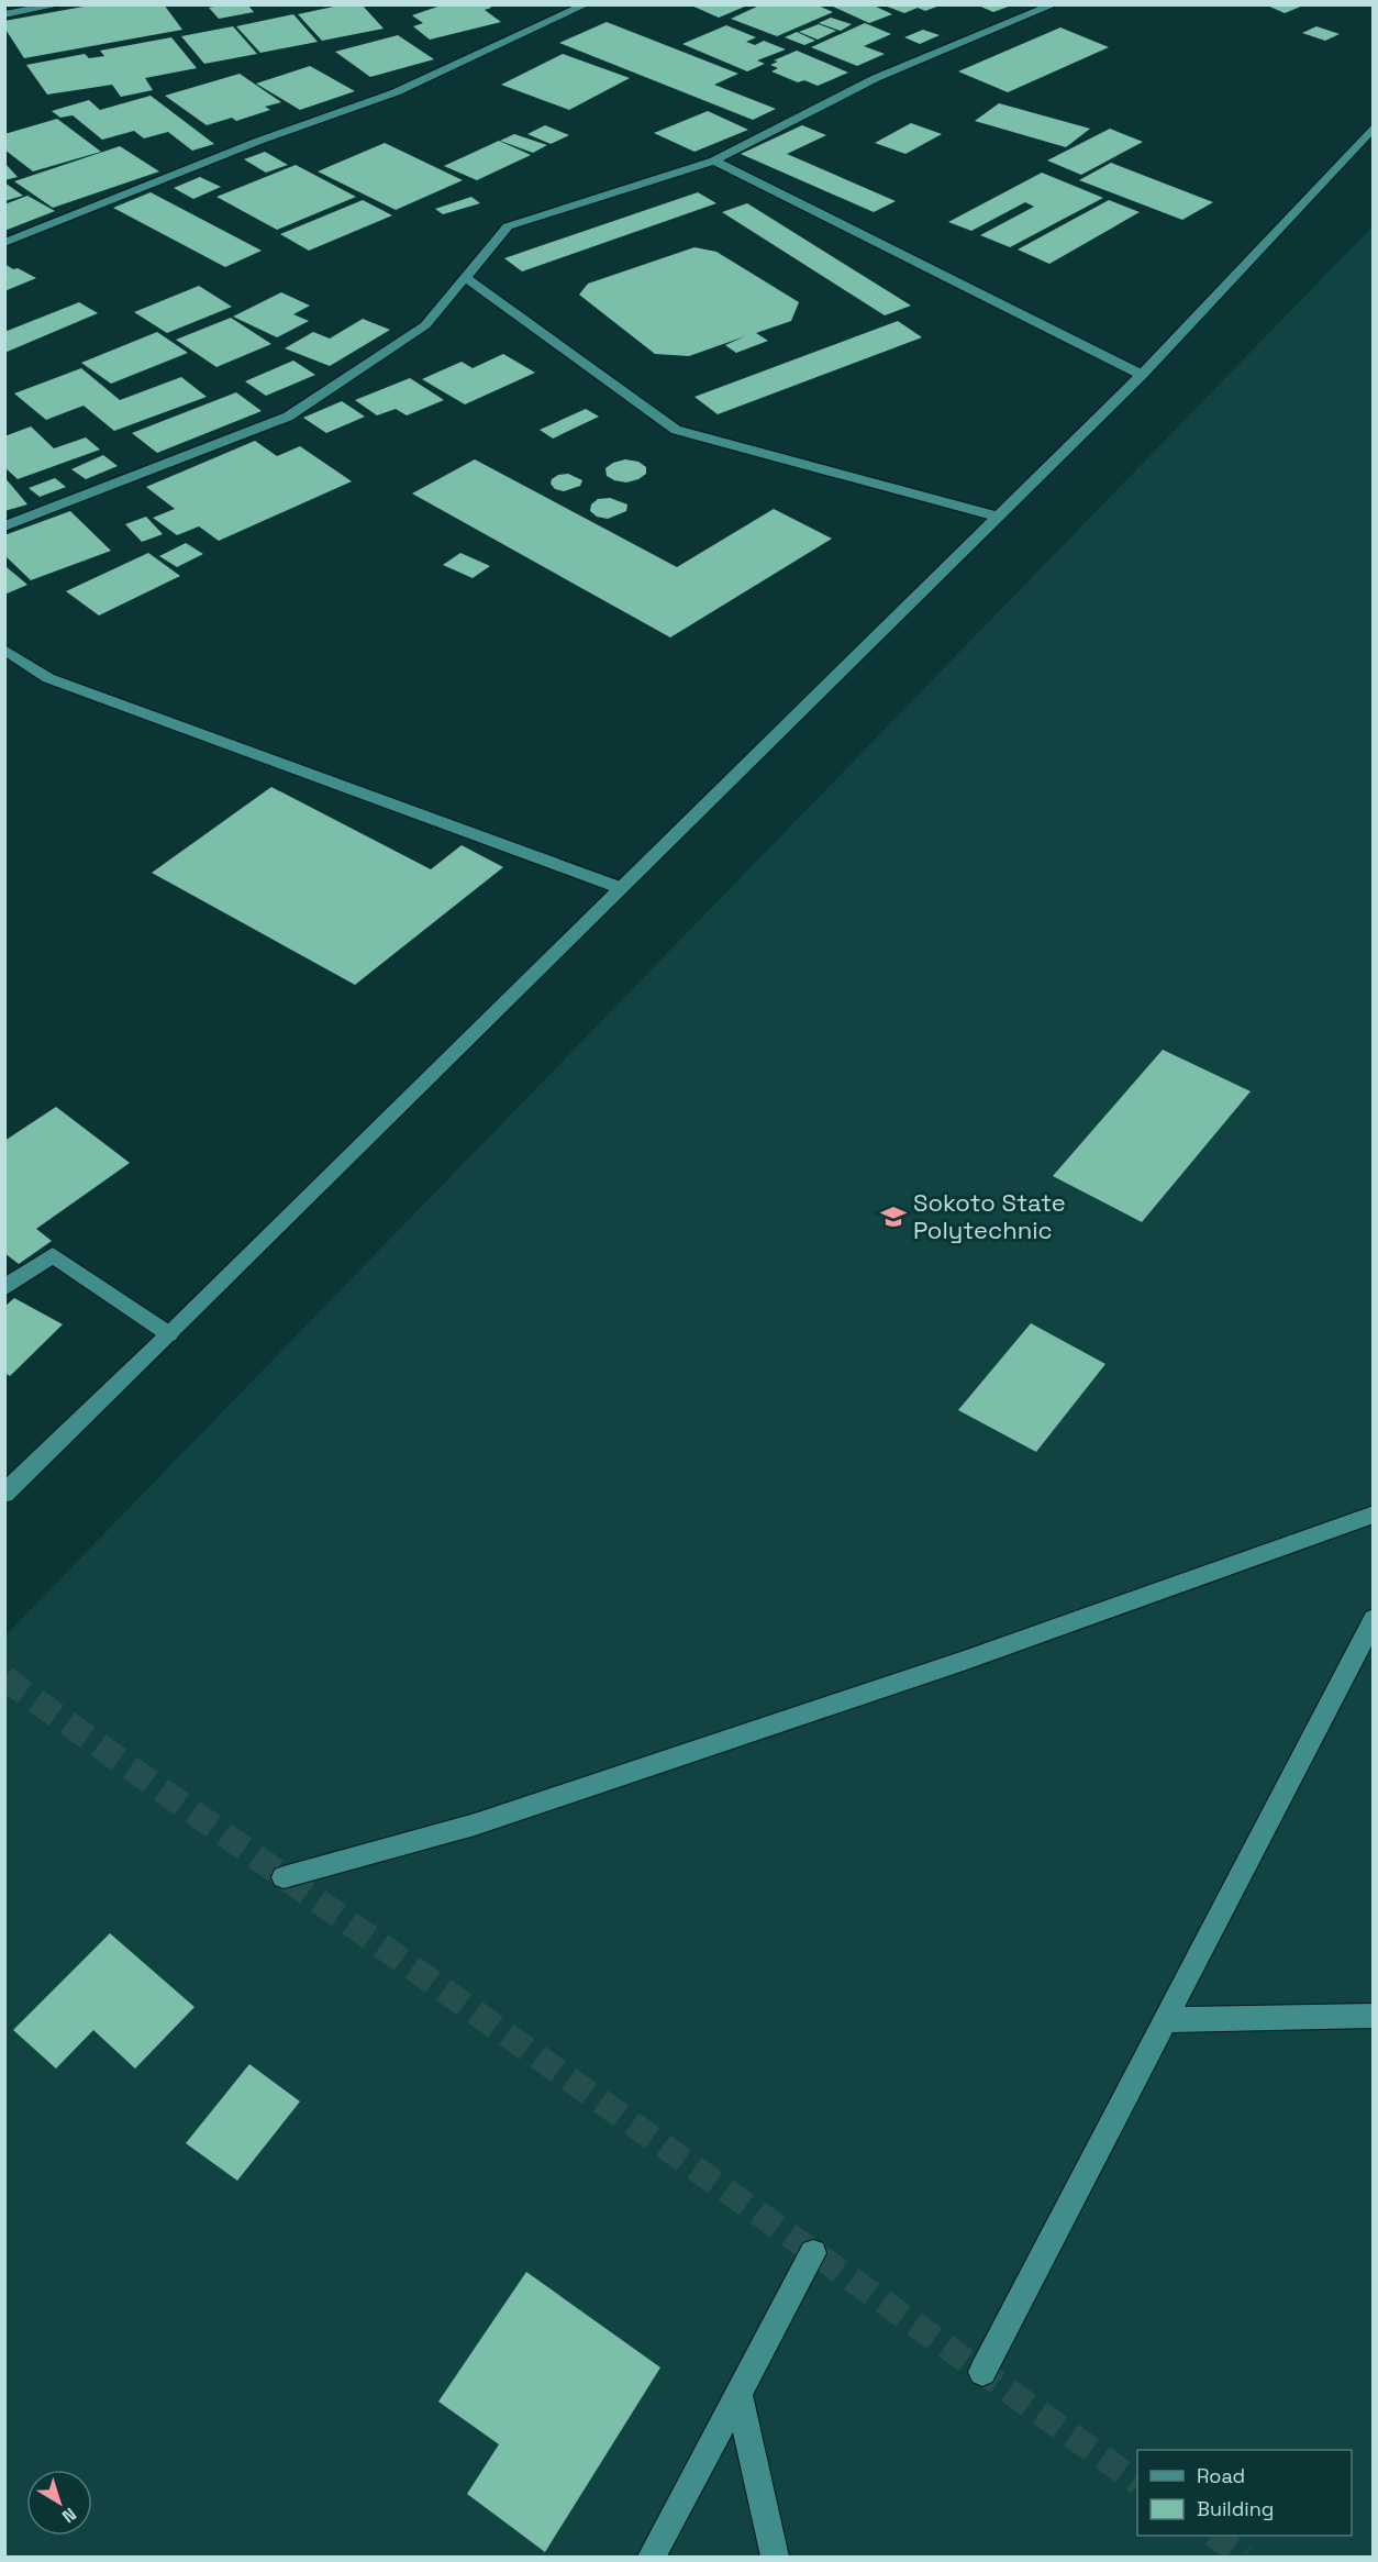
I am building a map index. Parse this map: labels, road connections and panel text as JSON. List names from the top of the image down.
{
  "places": {
    "school or university": ["Sokoto State Polytechnic"]
  },
  "legend": ["Road", "Building"],
  "north": "bottom right"
}
